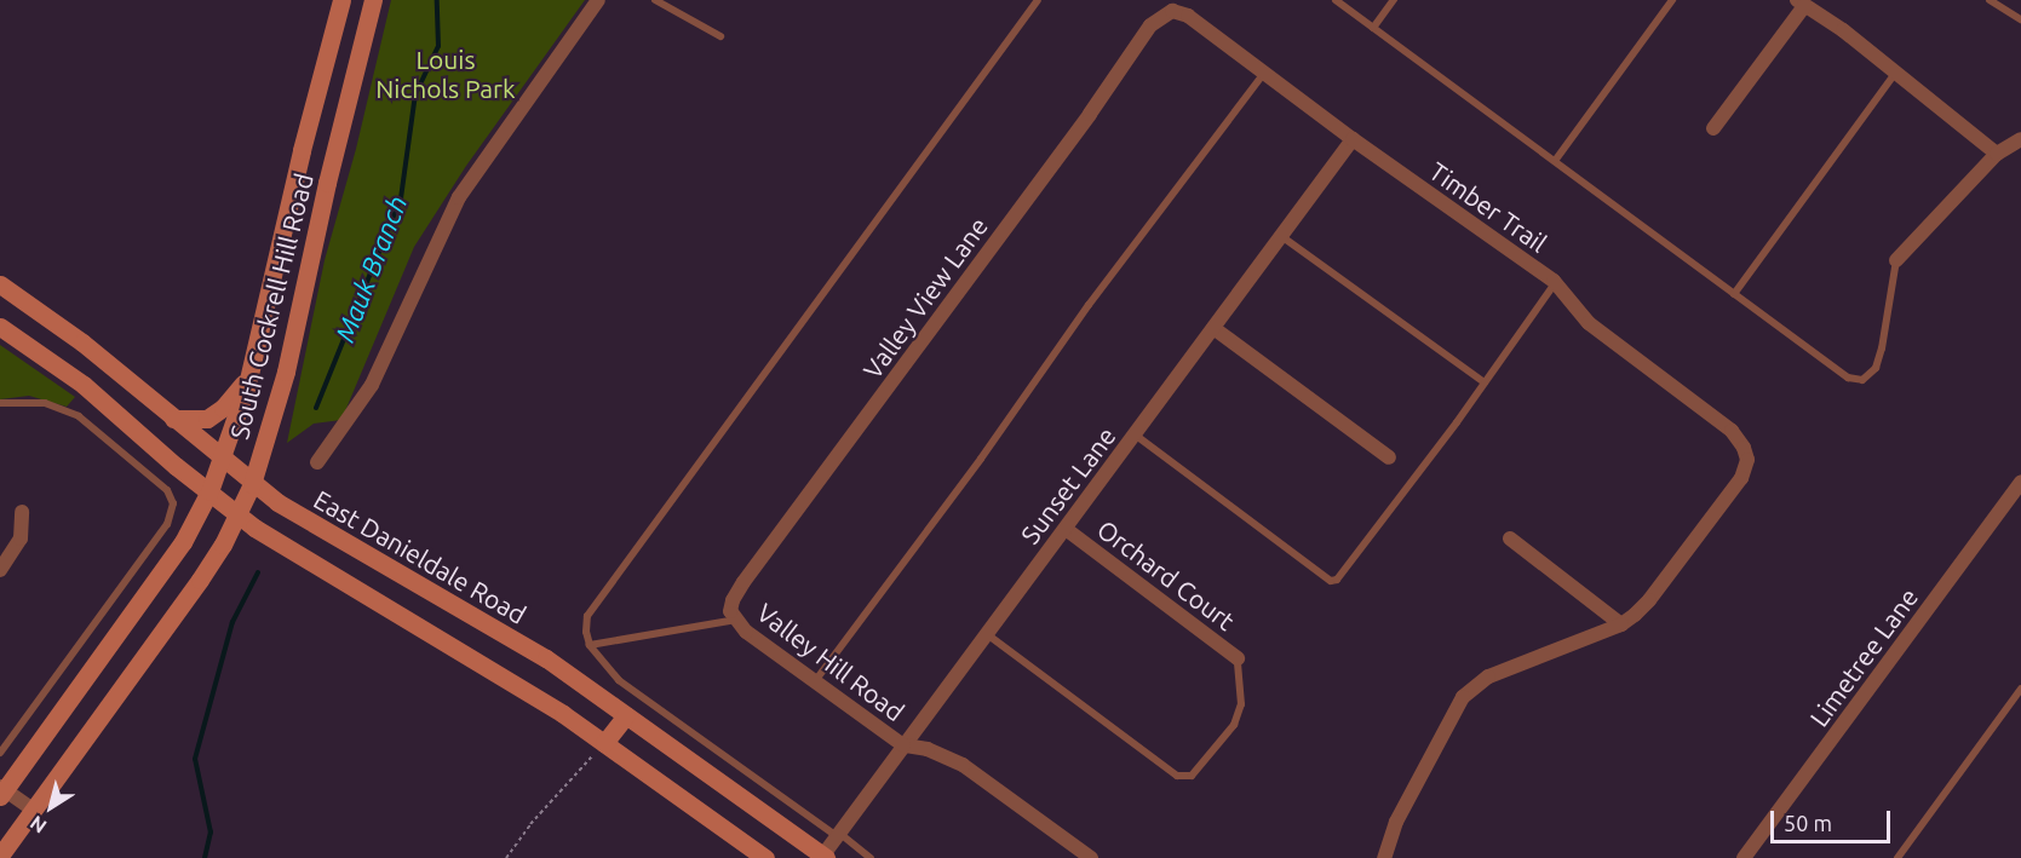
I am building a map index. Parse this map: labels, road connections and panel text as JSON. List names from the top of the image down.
{
  "streets": {
    "main road": ["South Cockrell Hill Road", "East Danieldale Road"],
    "street": [
      "Timber Trail",
      "Valley View Lane",
      "Sunset Lane",
      "Orchard Court",
      "Limetree Lane",
      "Valley Hill Road"
    ]
  },
  "crossings": [
    ["Timber Trail", "Valley View Lane"],
    ["Timber Trail", "Sunset Lane"],
    ["Valley View Lane", "Valley Hill Road"],
    ["South Cockrell Hill Road", "East Danieldale Road"],
    ["Sunset Lane", "East Danieldale Road"],
    ["Sunset Lane", "Orchard Court"],
    ["Sunset Lane", "Valley Hill Road"]
  ],
  "water": ["Mauk Branch"],
  "parks": ["Louis Nichols Park"],
  "scale_bar": "50 m",
  "north": "bottom left"
}
